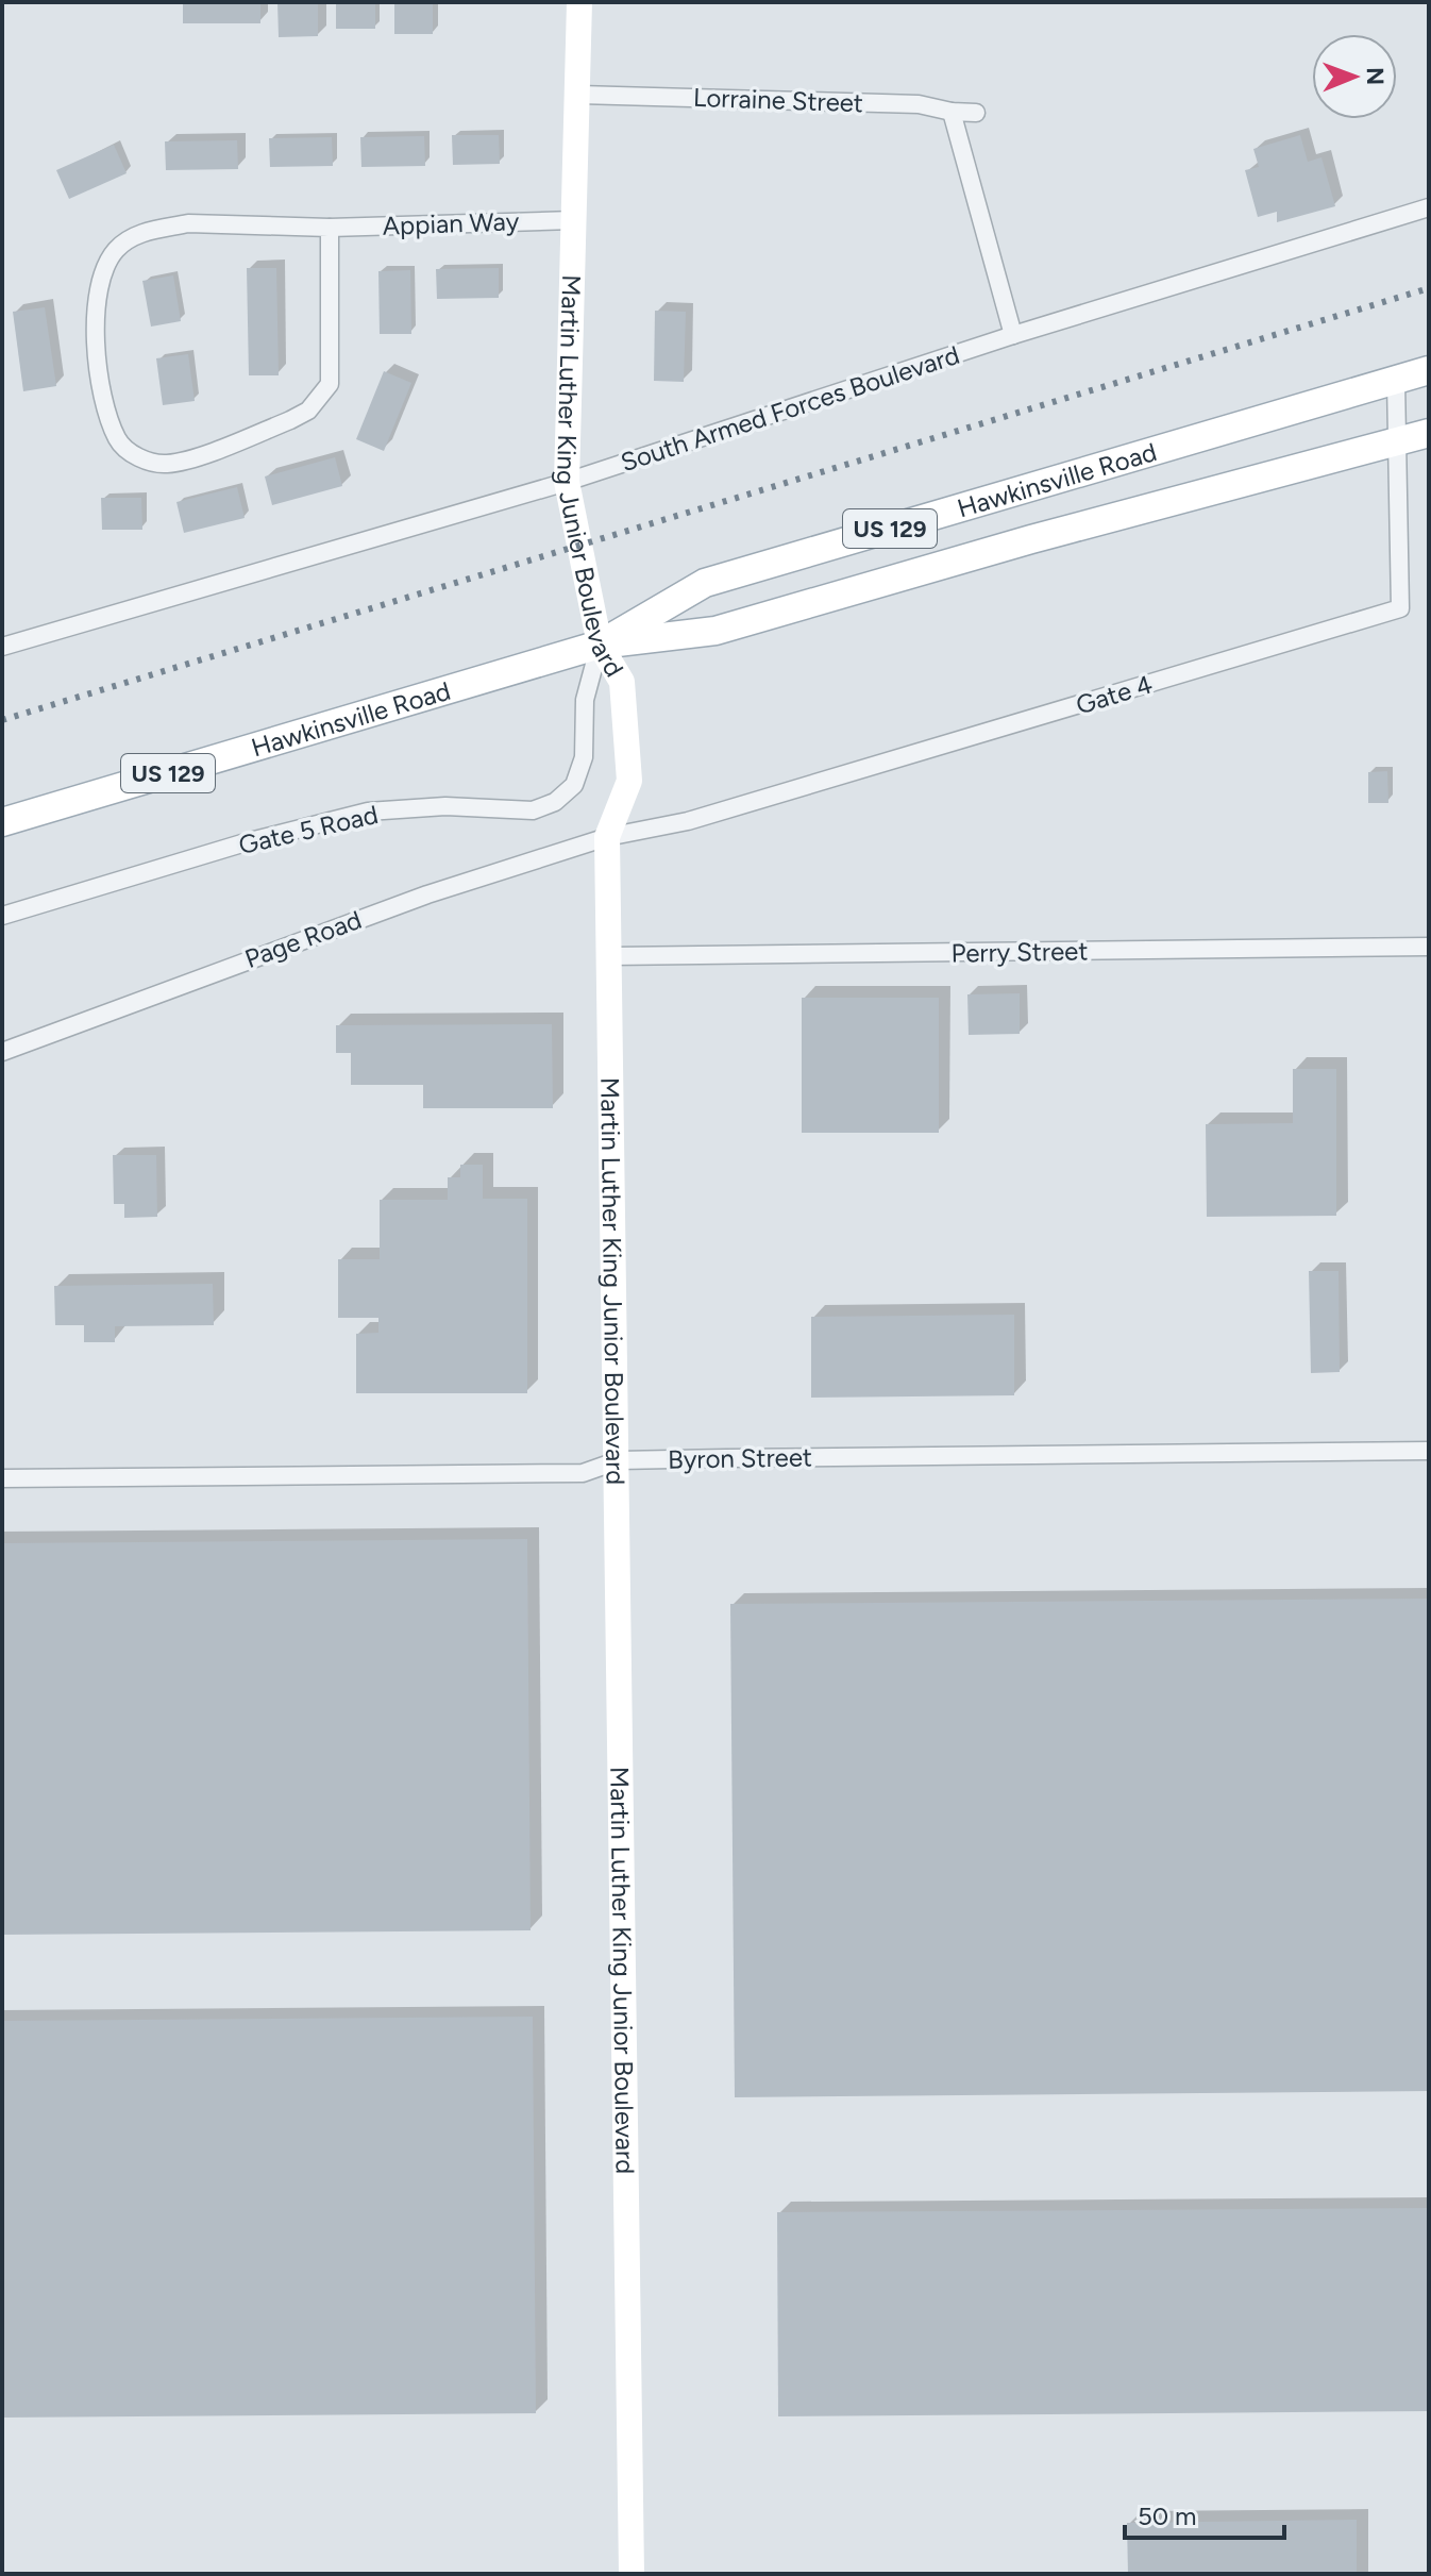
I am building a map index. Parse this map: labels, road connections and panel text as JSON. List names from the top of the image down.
{
  "streets": {
    "main road": ["Hawkinsville Road", "US 129"],
    "street": [
      "Lorraine Street",
      "Appian Way",
      "South Armed Forces Boulevard",
      "Martin Luther King Junior Boulevard",
      "Gate 4",
      "Gate 5 Road",
      "Page Road",
      "Perry Street",
      "Byron Street"
    ]
  },
  "crossings": [
    ["Lorraine Street", "Martin Luther King Junior Boulevard"],
    ["Appian Way", "Martin Luther King Junior Boulevard"],
    ["South Armed Forces Boulevard", "Martin Luther King Junior Boulevard"],
    ["Martin Luther King Junior Boulevard", "Hawkinsville Road"],
    ["Martin Luther King Junior Boulevard", "Gate 4"],
    ["Martin Luther King Junior Boulevard", "Gate 5 Road"],
    ["Martin Luther King Junior Boulevard", "Page Road"],
    ["Martin Luther King Junior Boulevard", "Perry Street"],
    ["Martin Luther King Junior Boulevard", "Byron Street"],
    ["Hawkinsville Road", "Gate 4"],
    ["Hawkinsville Road", "Gate 5 Road"],
    ["Gate 4", "Page Road"]
  ],
  "scale_bar": "50 m",
  "north": "right"
}
